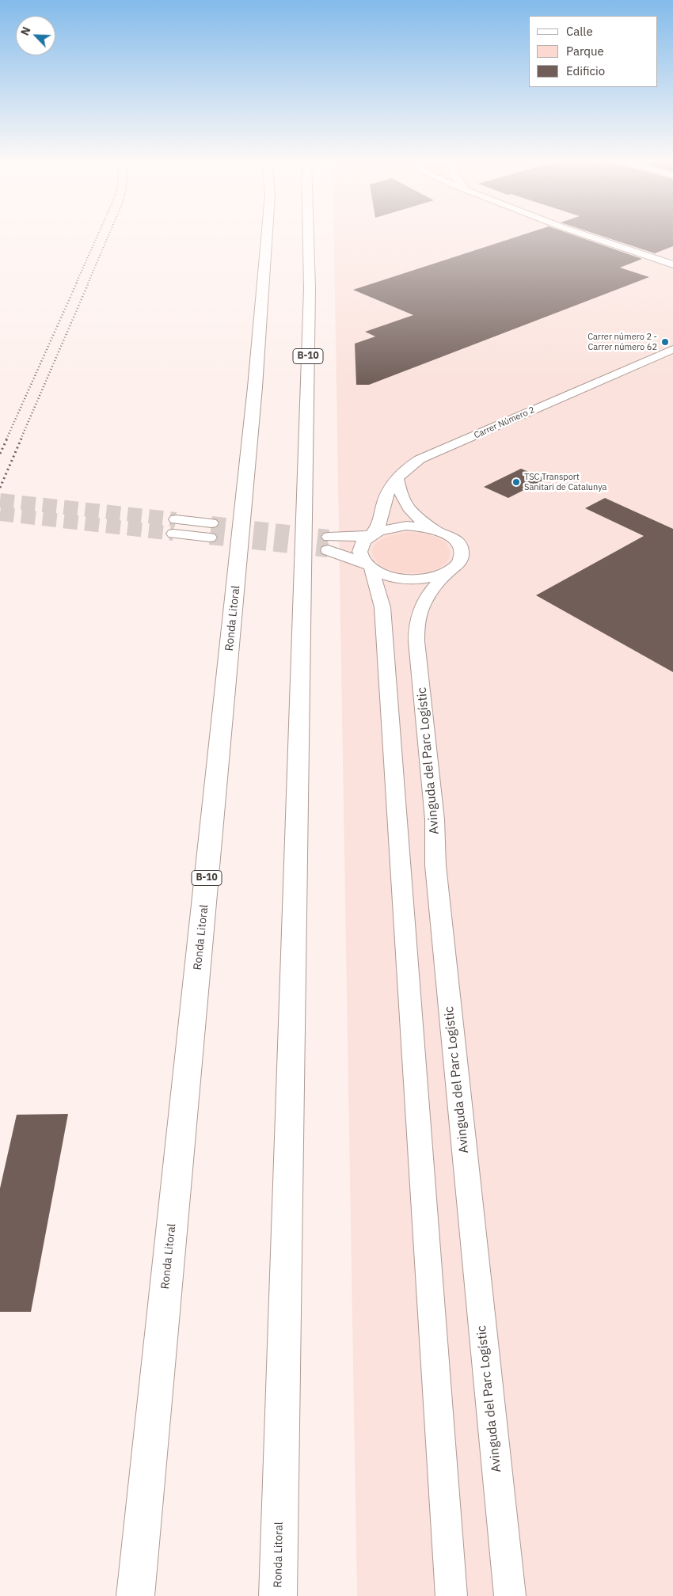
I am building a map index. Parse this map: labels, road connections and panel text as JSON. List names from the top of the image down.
{
  "streets": {
    "highway": ["B-10", "Ronda Litoral"],
    "street": ["Carrer Número 2", "Avinguda del Parc Logístic"]
  },
  "places": ["Carrer número 2 - Carrer número 62", "TSC Transport Sanitari de Catalunya"],
  "legend": ["Calle", "Parque", "Edificio"],
  "north": "top left"
}
